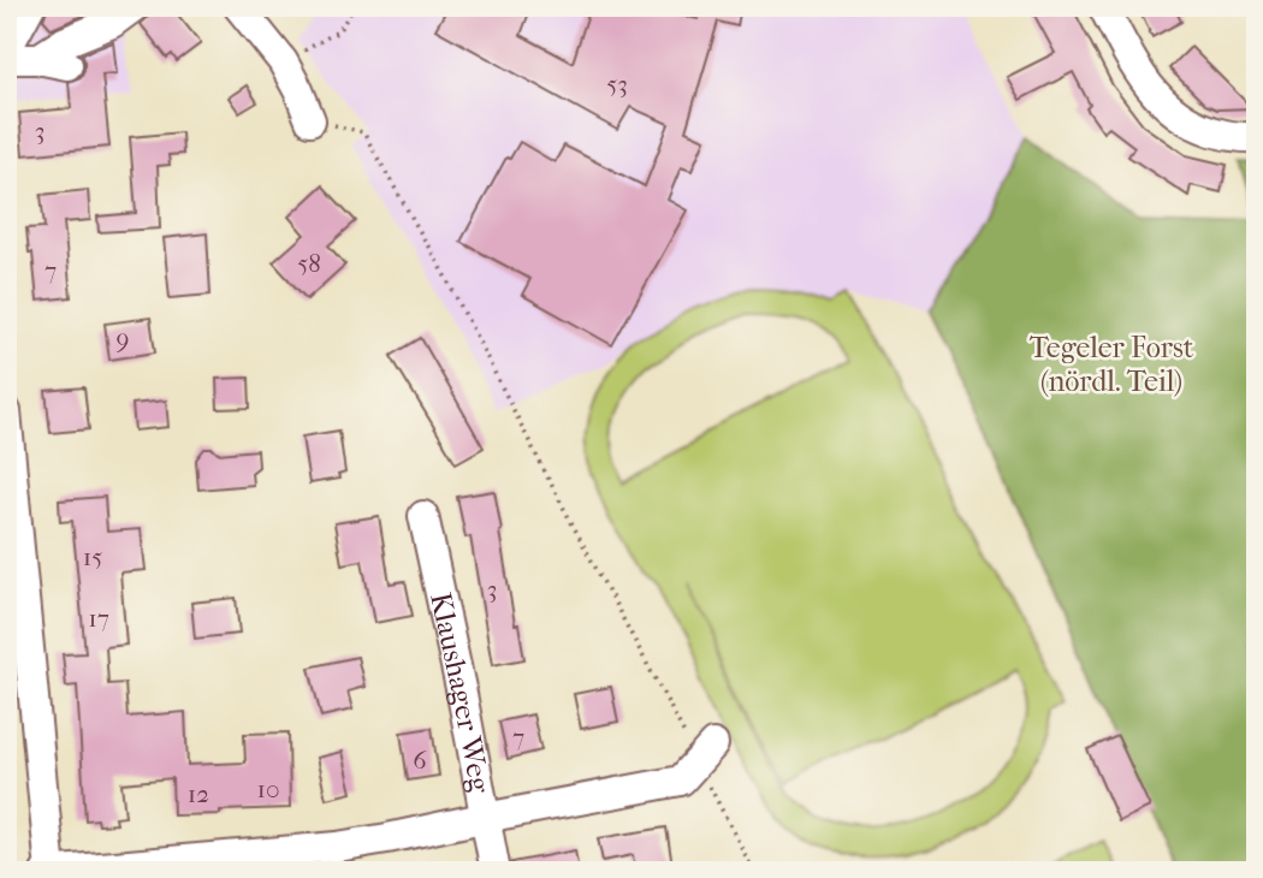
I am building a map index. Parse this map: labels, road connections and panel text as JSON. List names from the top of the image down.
{
  "streets": {
    "street": ["Klaushager Weg"]
  },
  "parks": ["Tegeler Forst (nördl. Teil)"],
  "house_numbers": [
    "53",
    "3",
    "58",
    "7",
    "9",
    "15",
    "3",
    "17",
    "7",
    "6",
    "10",
    "12"
  ]
}
